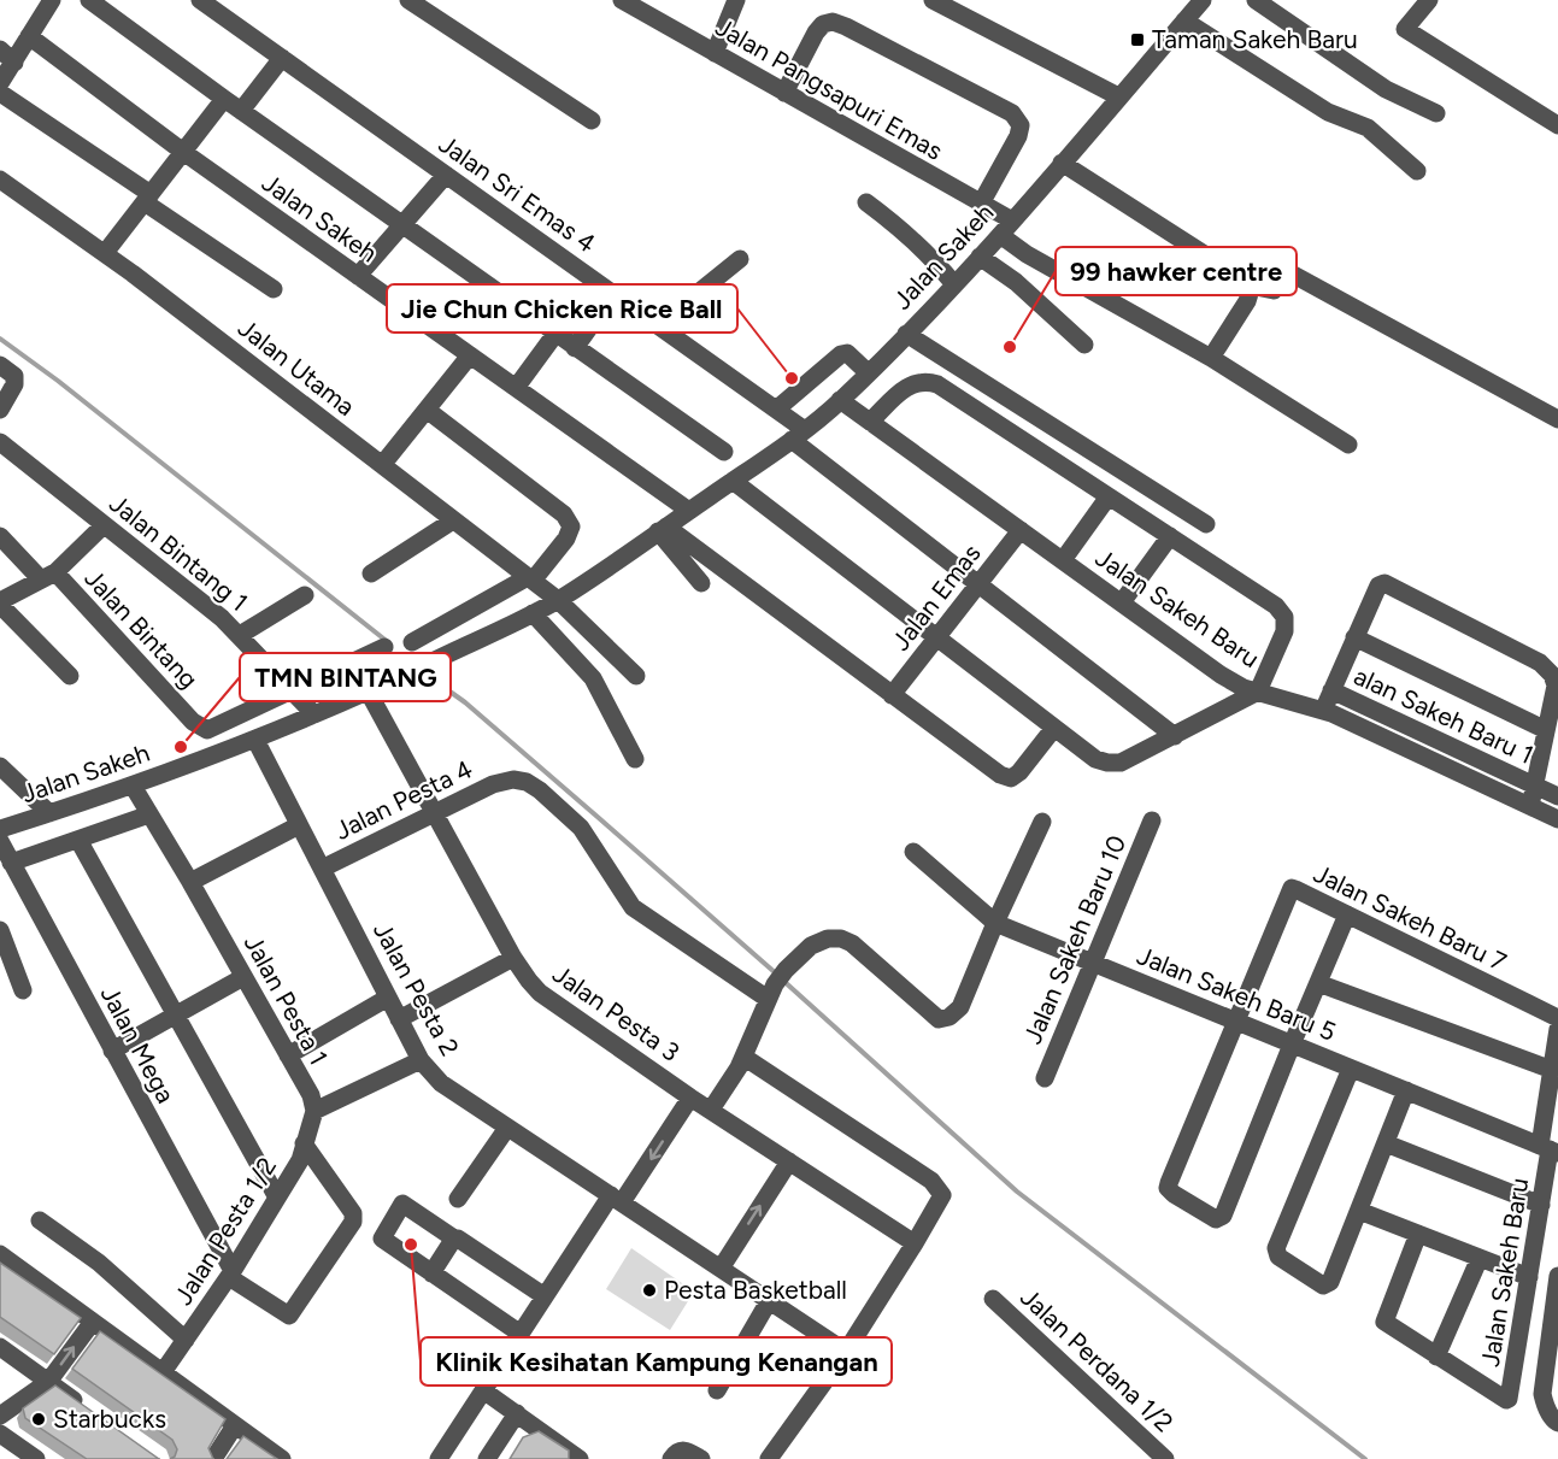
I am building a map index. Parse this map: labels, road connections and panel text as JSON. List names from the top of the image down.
{
  "streets": {
    "street": [
      "Jalan Pangsapuri Emas",
      "Jalan Sri Emas 4",
      "Jalan Sakeh",
      "Jalan Utama",
      "Jalan Bintang 1",
      "Jalan Emas",
      "Jalan Sakeh Baru",
      "Jalan Bintang",
      "alan Sakeh Baru 1",
      "Jalan Pesta 4",
      "Jalan Sakeh Baru 7",
      "Jalan Sakeh Baru 10",
      "Jalan Pesta 2",
      "Jalan Sakeh Baru 5",
      "Jalan Pesta 1",
      "Jalan Pesta 3",
      "Jalan Mega",
      "Jalan Pesta 1/2",
      "Jalan Perdana 1/2"
    ]
  },
  "crossings": [
    ["Jalan Pangsapuri Emas", "Jalan Sakeh"],
    ["Jalan Sri Emas 4", "Jalan Sakeh"],
    ["Jalan Sri Emas 4", "Jalan Emas"],
    ["Jalan Sakeh", "Jalan Utama"],
    ["Jalan Sakeh", "Jalan Bintang 1"],
    ["Jalan Sakeh", "Jalan Sakeh Baru"],
    ["Jalan Sakeh", "Jalan Pesta 2"],
    ["Jalan Sakeh", "Jalan Pesta 1"],
    ["Jalan Sakeh", "Jalan Pesta 3"],
    ["Jalan Bintang 1", "Jalan Bintang"],
    ["Jalan Emas", "Jalan Sakeh Baru"],
    ["Jalan Sakeh Baru", "Jalan Sakeh Baru 5"],
    ["Jalan Pesta 4", "Jalan Pesta 2"],
    ["Jalan Pesta 4", "Jalan Pesta 3"],
    ["Jalan Sakeh Baru 7", "Jalan Sakeh Baru 5"],
    ["Jalan Sakeh Baru 10", "Jalan Sakeh Baru 5"],
    ["Jalan Pesta 1", "Jalan Pesta 1/2"],
    ["Jalan Mega", "Jalan Pesta 1/2"]
  ],
  "places": {
    "transit": ["Taman Sakeh Baru"],
    "other": [
      "99 hawker centre",
      "Jie Chun Chicken Rice Ball",
      "TMN BINTANG",
      "Klinik Kesihatan Kampung Kenangan",
      "Pesta Basketball",
      "Starbucks"
    ]
  }
}
